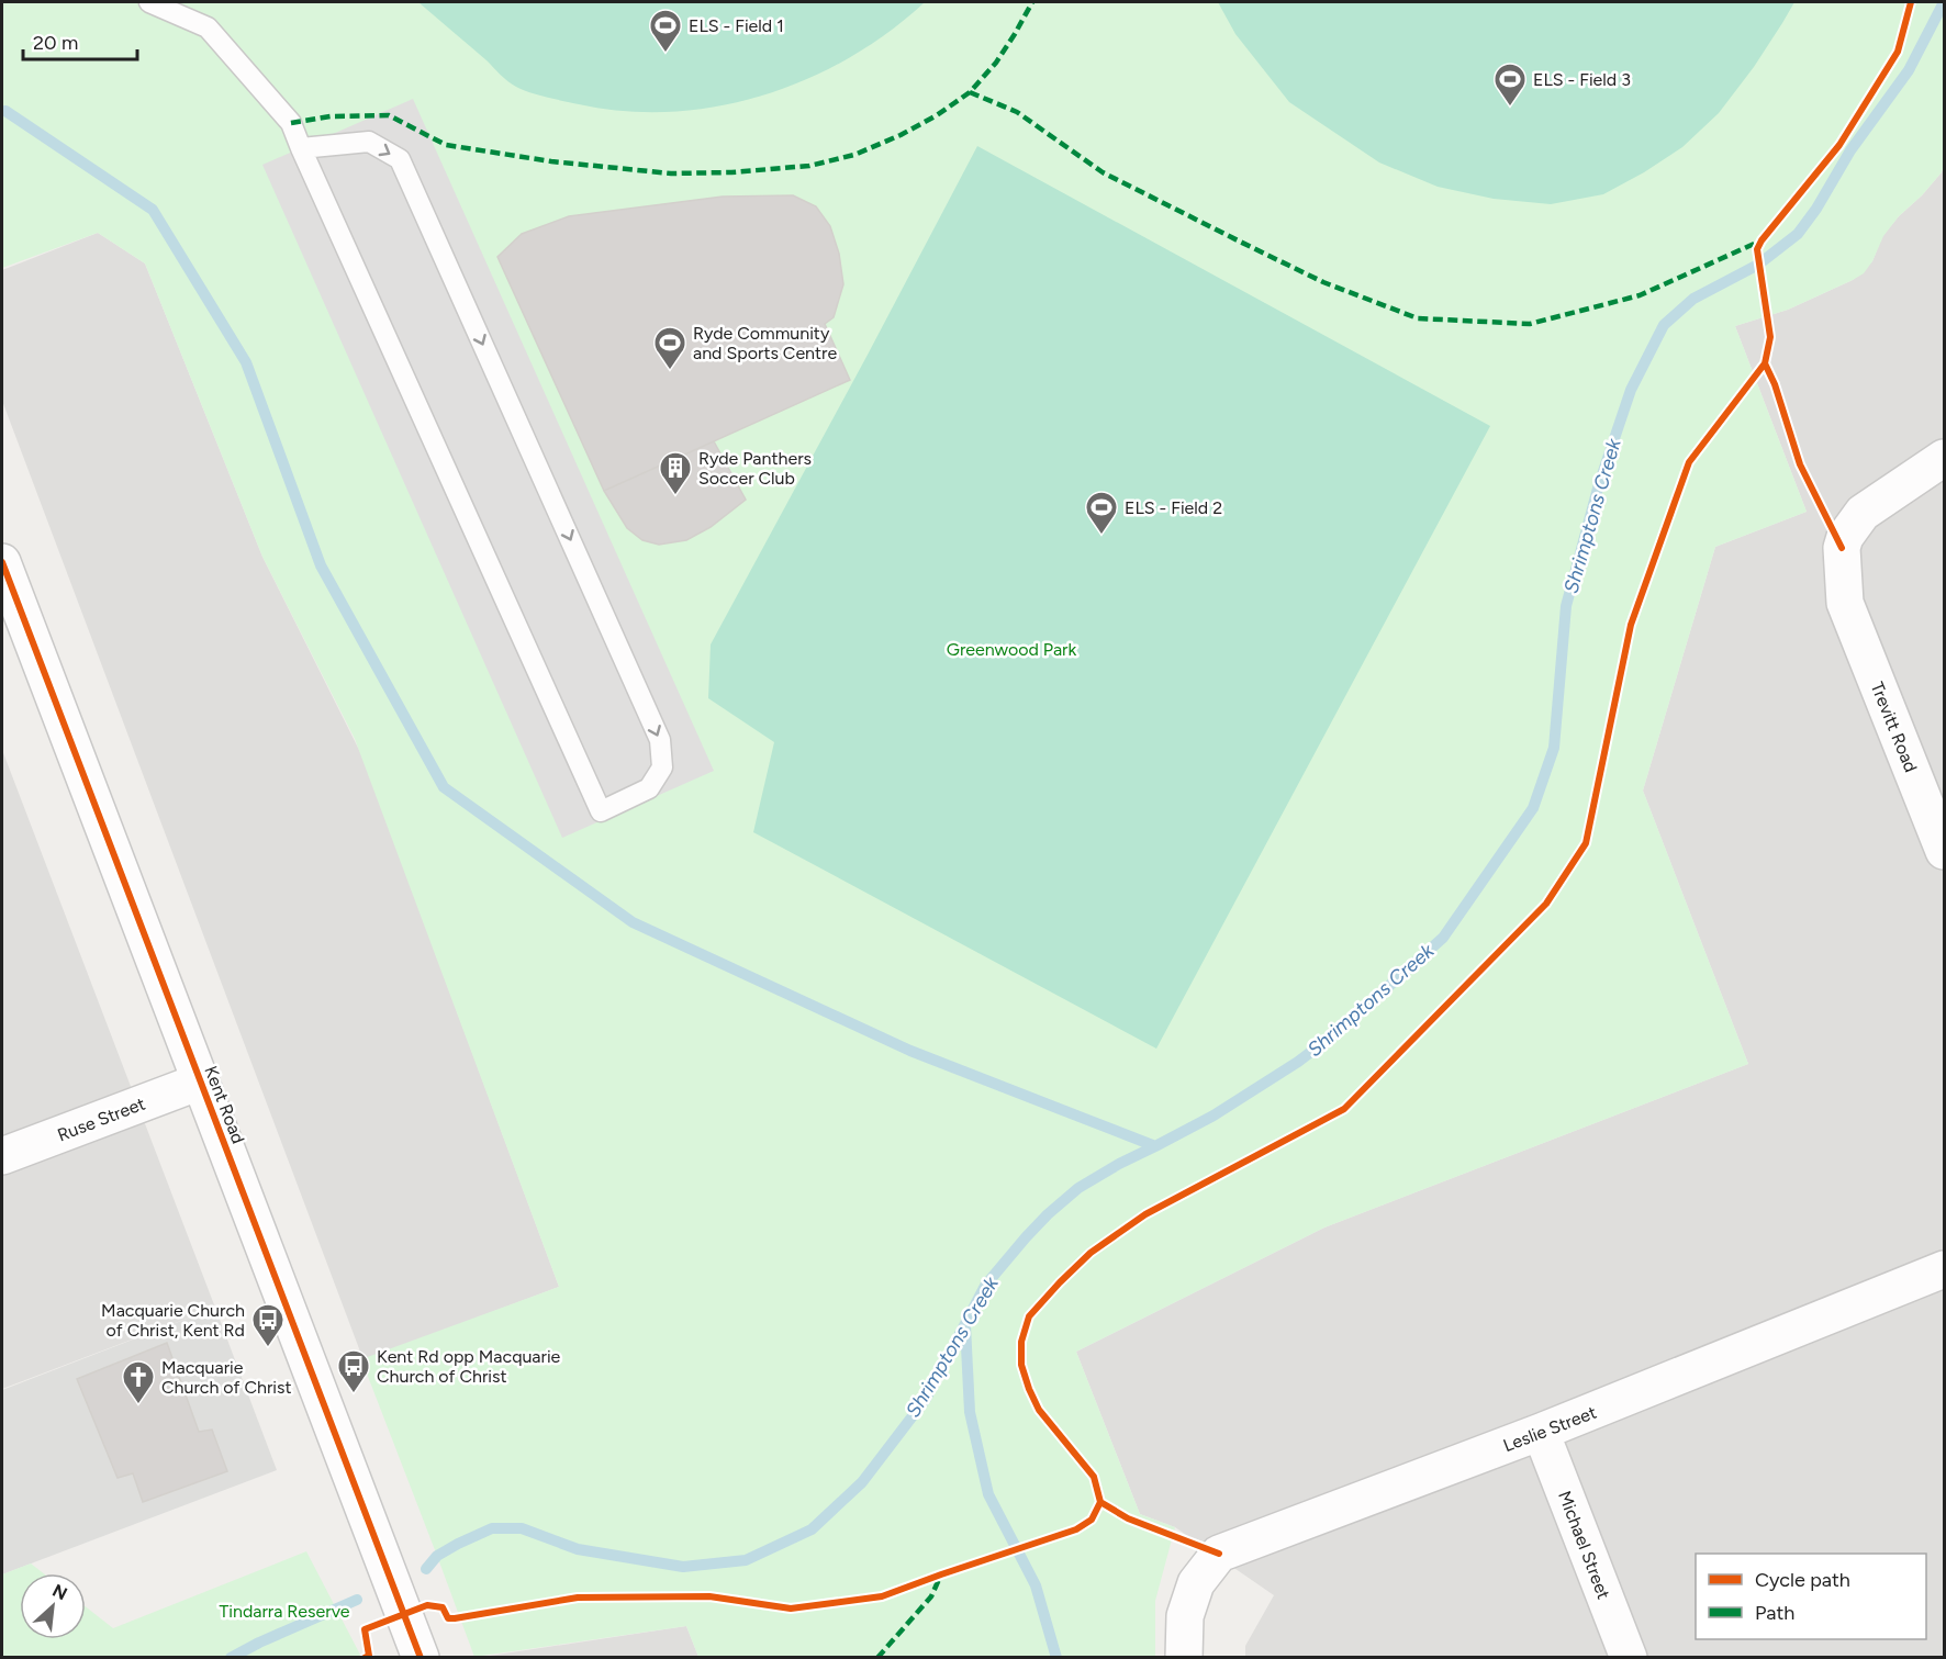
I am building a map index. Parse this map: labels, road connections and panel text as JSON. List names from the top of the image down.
{
  "streets": {
    "street": [
      "Trevitt Road",
      "Kent Road",
      "Ruse Street",
      "Leslie Street",
      "Michael Street"
    ]
  },
  "crossings": [
    ["Kent Road", "Ruse Street"],
    ["Leslie Street", "Michael Street"]
  ],
  "water": ["Shrimptons Creek"],
  "parks": ["Greenwood Park", "Tindarra Reserve"],
  "places": {
    "sports": [
      "ELS - Field 1",
      "ELS - Field 3",
      "Ryde Community and Sports Centre",
      "ELS - Field 2"
    ],
    "building": ["Ryde Panthers Soccer Club"],
    "bus stop": ["Macquarie Church of Christ, Kent Rd", "Kent Rd opp Macquarie Church of Christ"],
    "church": ["Macquarie Church of Christ"]
  },
  "legend": ["Cycle path", "Path"],
  "scale_bar": "20 m",
  "north": "top right"
}
